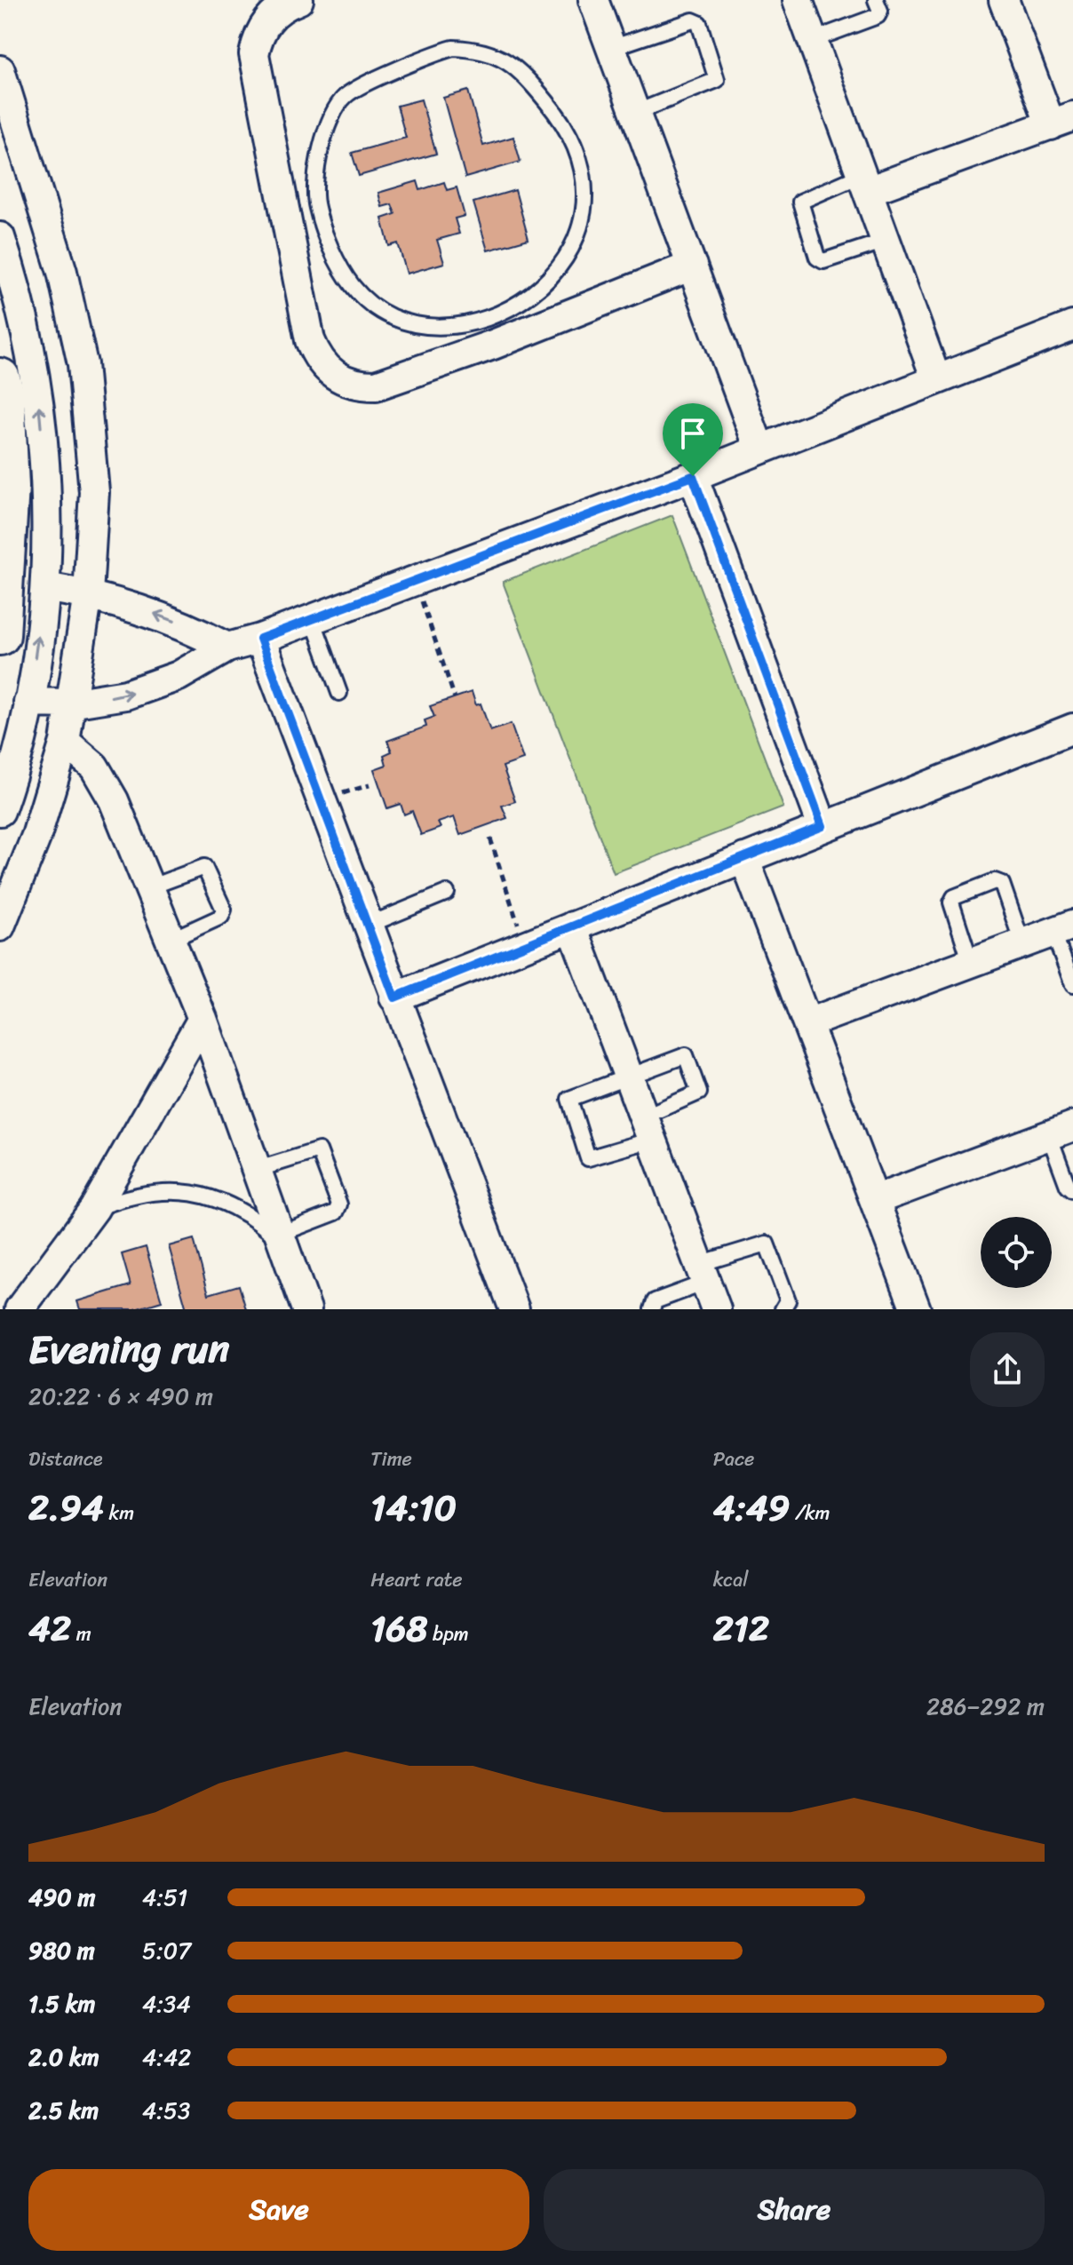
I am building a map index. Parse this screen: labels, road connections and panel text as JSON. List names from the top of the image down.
{
  "page": {
    "heading": ["Evening run", "20:22 · 6 × 490 m"],
    "stats": [
      ["Distance", "2.94 km"],
      ["Time", "14:10"],
      ["Pace", "4:49 /km"],
      ["Elevation", "42 m"],
      ["Heart rate", "168 bpm"],
      ["kcal", "212"]
    ],
    "chart": ["Elevation", "286–292 m"],
    "list": [
      {
        "name": "490 m",
        "note": "4:51"
      },
      {
        "name": "980 m",
        "note": "5:07"
      },
      {
        "name": "1.5 km",
        "note": "4:34"
      },
      {
        "name": "2.0 km",
        "note": "4:42"
      },
      {
        "name": "2.5 km",
        "note": "4:53"
      }
    ],
    "buttons": ["Save", "Share"]
  }
}
